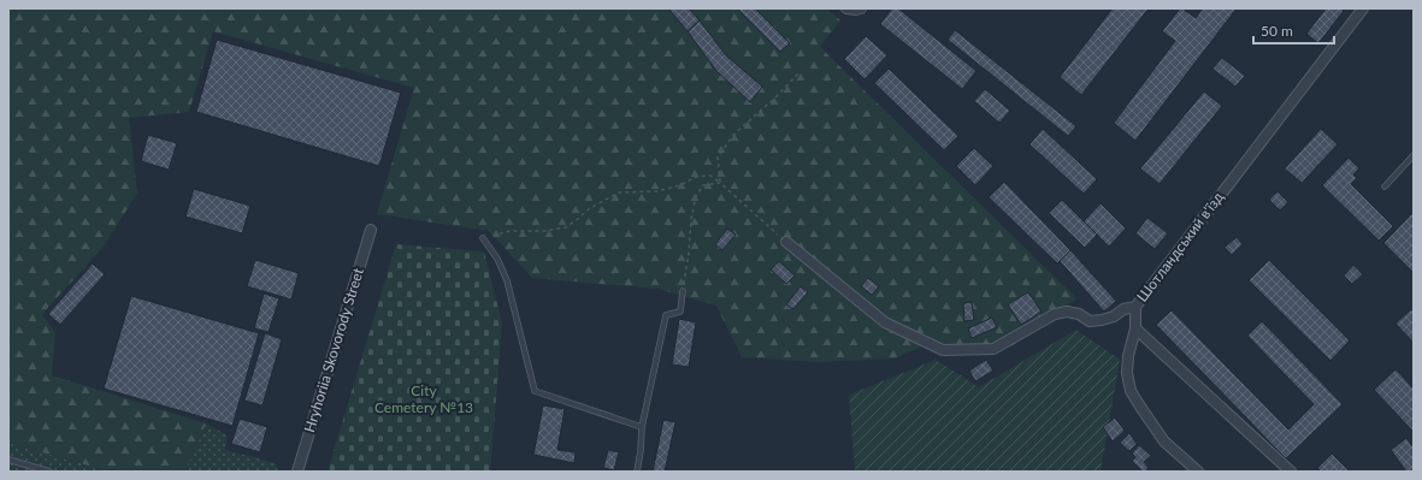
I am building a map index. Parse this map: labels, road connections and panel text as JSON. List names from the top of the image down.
{
  "streets": {
    "street": ["Шотландський в'їзд", "Hryhoriia Skovorody Street"]
  },
  "parks": ["City Cemetery №13"],
  "scale_bar": "50 m"
}
